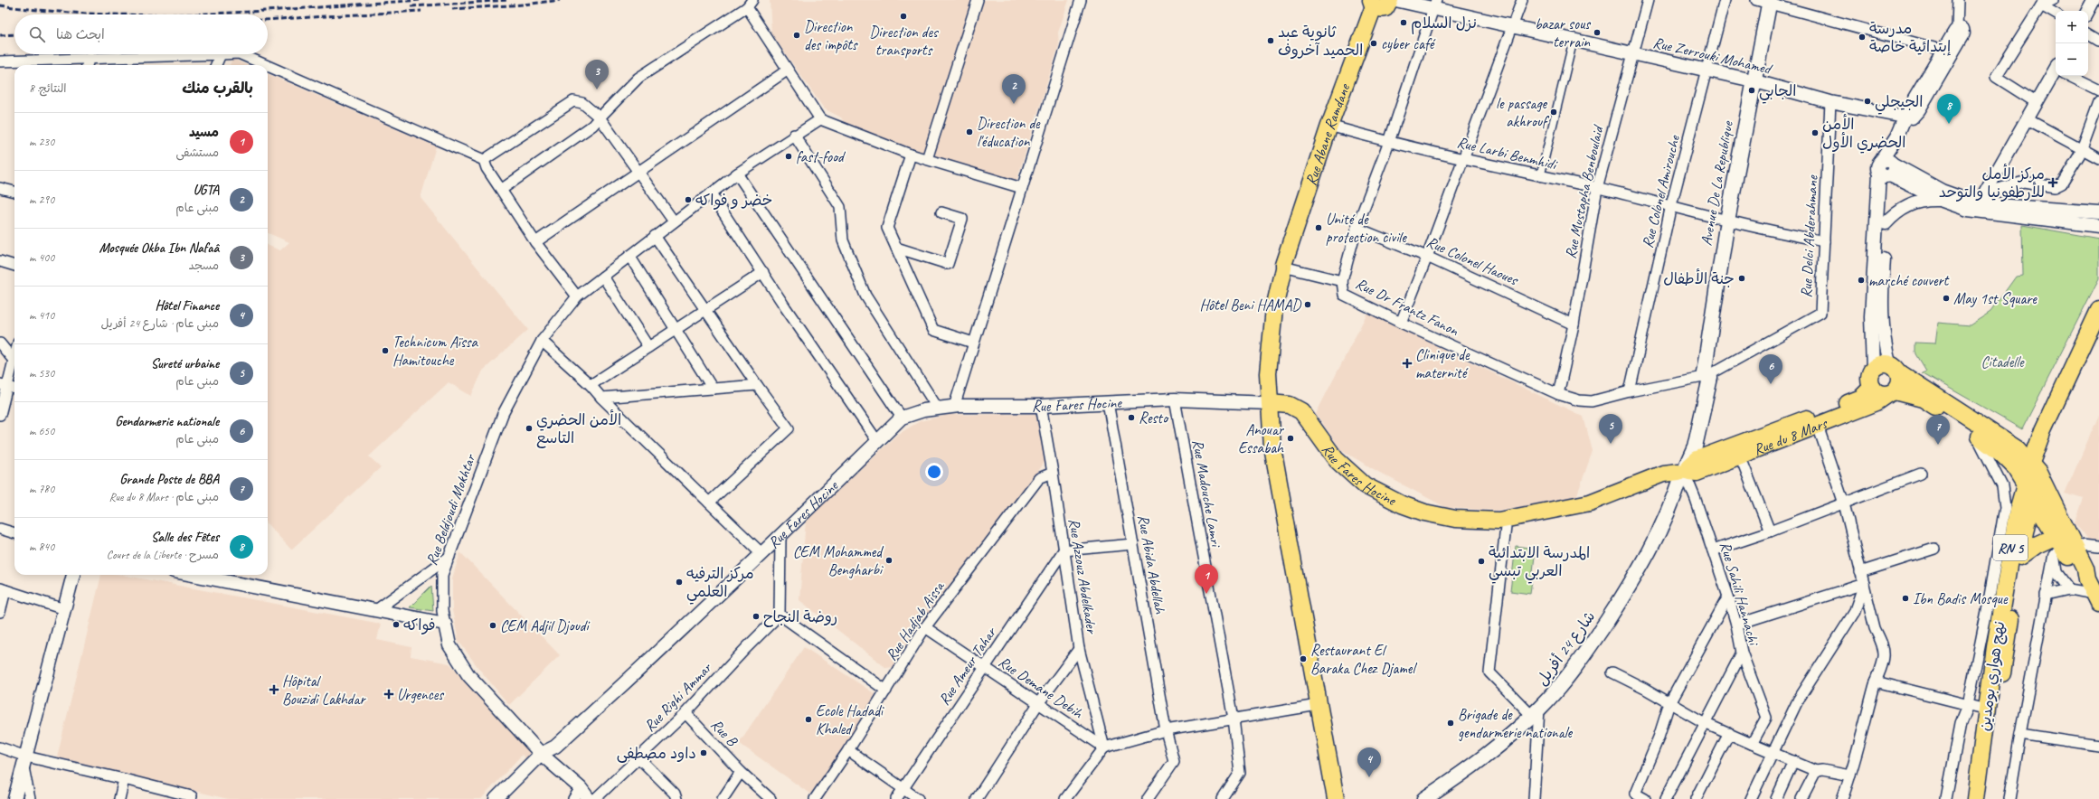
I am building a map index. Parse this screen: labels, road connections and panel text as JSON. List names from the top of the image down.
{
  "streets": {
    "main road": [
      "Rue Abane Ramdane",
      "Avenue De La Republique",
      "Rue Fares Hocine",
      "Rue du 8 Mars",
      "RN 5",
      "شارع 24 أفريل",
      "نهج هواري بومدين"
    ],
    "street": [
      "Rue Zerrouki Mohamed",
      "Rue Larbi Benmhidi",
      "Rue Colonel Amirouche",
      "Rue Mustapha Benboulaid",
      "Rue Delci Abderahmane",
      "Rue Colonel Haoues",
      "Rue Dr Frantz Fanon",
      "Rue Madouche Lamri",
      "Rue Beldjoudi Mokhtar",
      "Rue Abida Abdellah",
      "Rue Azzouz Abdelkader",
      "Rue Sahili Hannachi",
      "Rue Hadjab Aissa",
      "Rue Ameur Tahar",
      "Rue Demane Debih",
      "Rue Righi Ammar",
      "Rue B"
    ]
  },
  "crossings": [
    ["Rue Zerrouki Mohamed", "Avenue De La Republique"],
    ["Rue Zerrouki Mohamed", "Rue Colonel Amirouche"],
    ["Rue Zerrouki Mohamed", "Rue Mustapha Benboulaid"],
    ["Rue Zerrouki Mohamed", "Rue Delci Abderahmane"],
    ["Rue Abane Ramdane", "Rue Larbi Benmhidi"],
    ["Rue Abane Ramdane", "Rue Dr Frantz Fanon"],
    ["Rue Abane Ramdane", "Rue Fares Hocine"],
    ["Rue Larbi Benmhidi", "Avenue De La Republique"],
    ["Rue Larbi Benmhidi", "Rue Colonel Amirouche"],
    ["Rue Larbi Benmhidi", "Rue Mustapha Benboulaid"],
    ["Rue Larbi Benmhidi", "Rue Delci Abderahmane"],
    ["Avenue De La Republique", "Rue Delci Abderahmane"],
    ["Avenue De La Republique", "Rue Dr Frantz Fanon"],
    ["Avenue De La Republique", "Rue Fares Hocine"],
    ["Avenue De La Republique", "Rue du 8 Mars"],
    ["Avenue De La Republique", "Rue Sahili Hannachi"],
    ["Avenue De La Republique", "شارع 24 أفريل"],
    ["Rue Colonel Amirouche", "Rue Dr Frantz Fanon"],
    ["Rue Mustapha Benboulaid", "Rue Colonel Haoues"],
    ["Rue Mustapha Benboulaid", "Rue Dr Frantz Fanon"],
    ["Rue Delci Abderahmane", "Rue Dr Frantz Fanon"],
    ["Rue Fares Hocine", "Rue du 8 Mars"],
    ["Rue Fares Hocine", "Rue Madouche Lamri"],
    ["Rue Fares Hocine", "Rue Beldjoudi Mokhtar"],
    ["Rue Fares Hocine", "Rue Abida Abdellah"],
    ["Rue Fares Hocine", "Rue Azzouz Abdelkader"],
    ["Rue Fares Hocine", "Rue Sahili Hannachi"],
    ["Rue Fares Hocine", "شارع 24 أفريل"],
    ["Rue du 8 Mars", "Rue Sahili Hannachi"],
    ["Rue du 8 Mars", "شارع 24 أفريل"],
    ["Rue Azzouz Abdelkader", "Rue Hadjab Aissa"],
    ["Rue Azzouz Abdelkader", "Rue Ameur Tahar"],
    ["Rue Azzouz Abdelkader", "Rue Demane Debih"],
    ["Rue Sahili Hannachi", "شارع 24 أفريل"],
    ["Rue Hadjab Aissa", "Rue Demane Debih"],
    ["Rue Ameur Tahar", "Rue Demane Debih"],
    ["Rue Righi Ammar", "Rue B"]
  ],
  "parks": ["Citadelle"],
  "places": {
    "other": [
      "Direction des transports",
      "نزل السلام",
      "bazar sous terrain",
      "Direction des impôts",
      "مدرسة إبتدائية خاصة",
      "ثانوية عبد الحميد آخروف",
      "cyber café",
      "الجابي",
      "الجيجلي",
      "le passage akhrouf",
      "Direction de l'éducation",
      "الأمن الحضري الأول",
      "fast-food",
      "خضر و فواكه",
      "Unité de protection civile",
      "جنة الأطفال",
      "marché couvert",
      "May 1st Square",
      "Hôtel Beni HAMAD",
      "Technicum Aïssa Hamitouche",
      "Resto",
      "الأمن الحضري التاسع",
      "Anouar Essabah",
      "CEM Mohammed Bengharbi",
      "المدرسة الابتدائية العربي تبسي",
      "مركز الترفيه العلمي",
      "Ibn Badis Mosque",
      "روضة النجاح",
      "فواكه",
      "CEM Adjil Djoudi",
      "Restaurant El Baraka Chez Djamel",
      "Ecole Hadadi Khaled",
      "Brigade de gendarmerie nationale",
      "داود مصطفى"
    ],
    "health": [
      "مركز الأمل للأرطفونيا والتوحد",
      "Clinique de maternité",
      "Hôpital Bouzidi Lakhdar",
      "Urgences"
    ]
  },
  "page": {
    "map_buttons": ["+", "−"],
    "search": "ابحث هنا",
    "pins": [
      "3",
      "2",
      "8",
      "6",
      "5",
      "7",
      "1",
      "4"
    ],
    "heading": ["بالقرب منك", "النتائج: 8"],
    "list": [
      {
        "mark": "1",
        "name": "مسيد",
        "note": "مستشفى",
        "value": "230 m"
      },
      {
        "mark": "2",
        "name": "UGTA",
        "note": "مبنى عام",
        "value": "290 m"
      },
      {
        "mark": "3",
        "name": "Mosquée Okba Ibn Nafaâ",
        "note": "مسجد",
        "value": "400 m"
      },
      {
        "mark": "4",
        "name": "Hôtel Finance",
        "note": "مبنى عام · شارع 24 أفريل",
        "value": "410 m"
      },
      {
        "mark": "5",
        "name": "Sureté urbaine",
        "note": "مبنى عام",
        "value": "530 m"
      },
      {
        "mark": "6",
        "name": "Gendarmerie nationale",
        "note": "مبنى عام",
        "value": "650 m"
      },
      {
        "mark": "7",
        "name": "Grande Poste de BBA",
        "note": "مبنى عام · Rue du 8 Mars",
        "value": "780 m"
      },
      {
        "mark": "8",
        "name": "Salle des Fêtes",
        "note": "مسرح · Cours de la Liberte",
        "value": "840 m"
      }
    ]
  }
}
